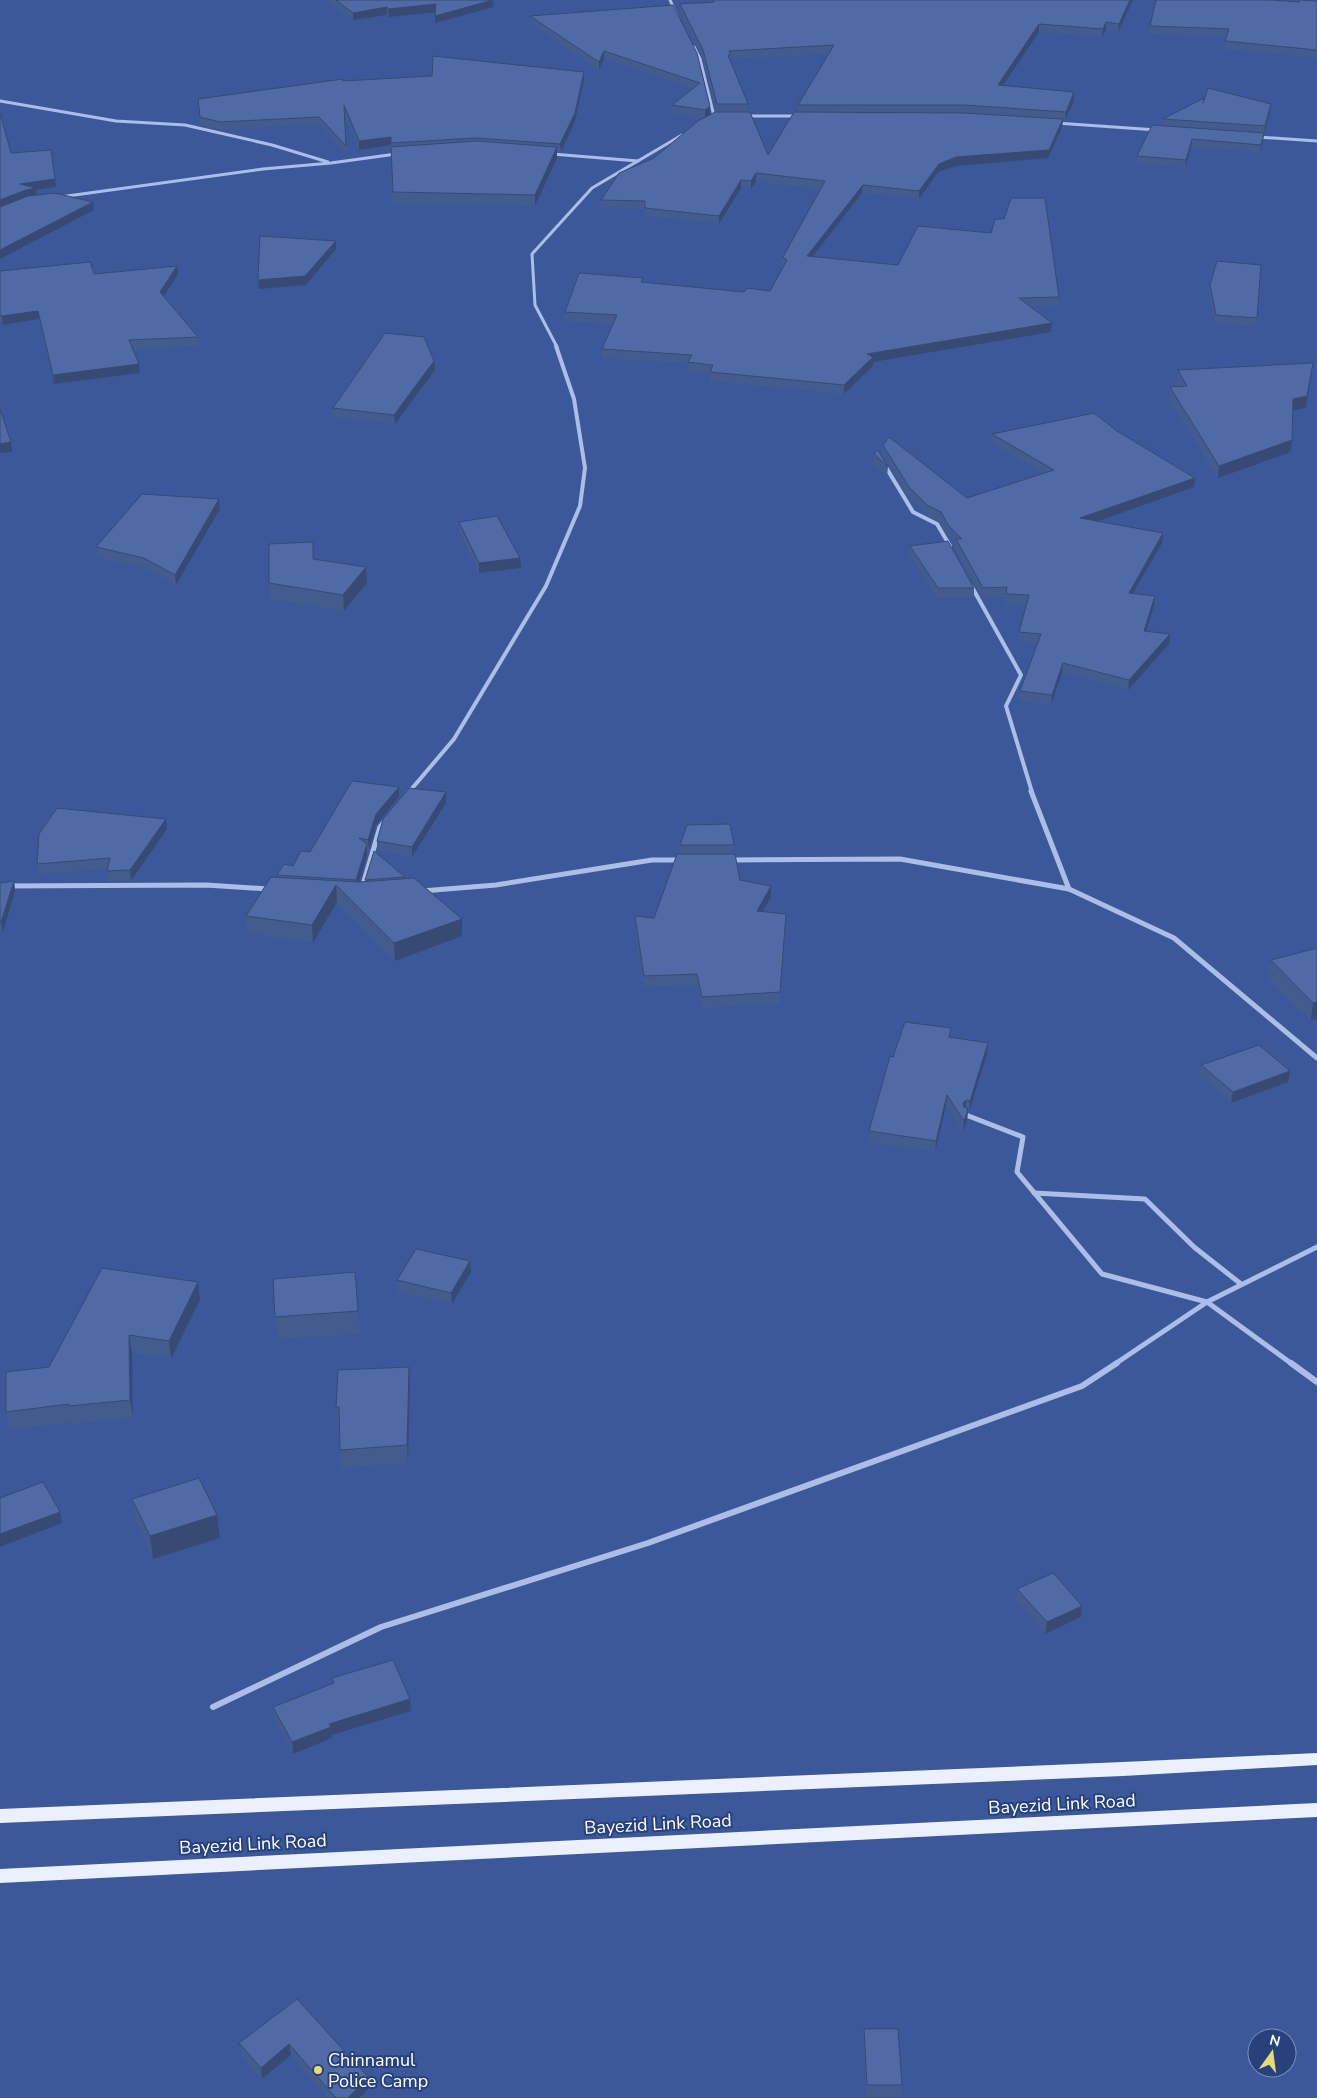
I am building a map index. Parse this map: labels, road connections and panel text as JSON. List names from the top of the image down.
{
  "streets": {
    "main road": ["Bayezid Link Road"]
  },
  "places": ["Chinnamul Police Camp"],
  "north": "top"
}
